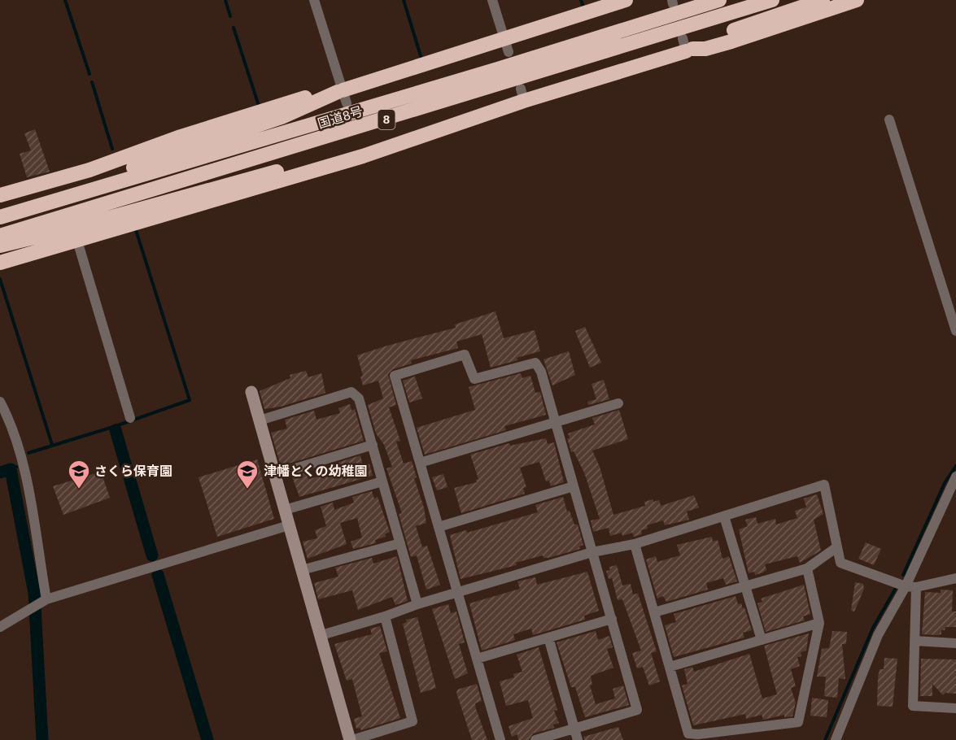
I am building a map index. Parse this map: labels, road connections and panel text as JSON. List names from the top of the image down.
{
  "streets": {
    "highway": ["国道8号", "8"]
  },
  "places": {
    "school or university": ["さくら保育園", "津幡とくの幼稚園"]
  }
}
